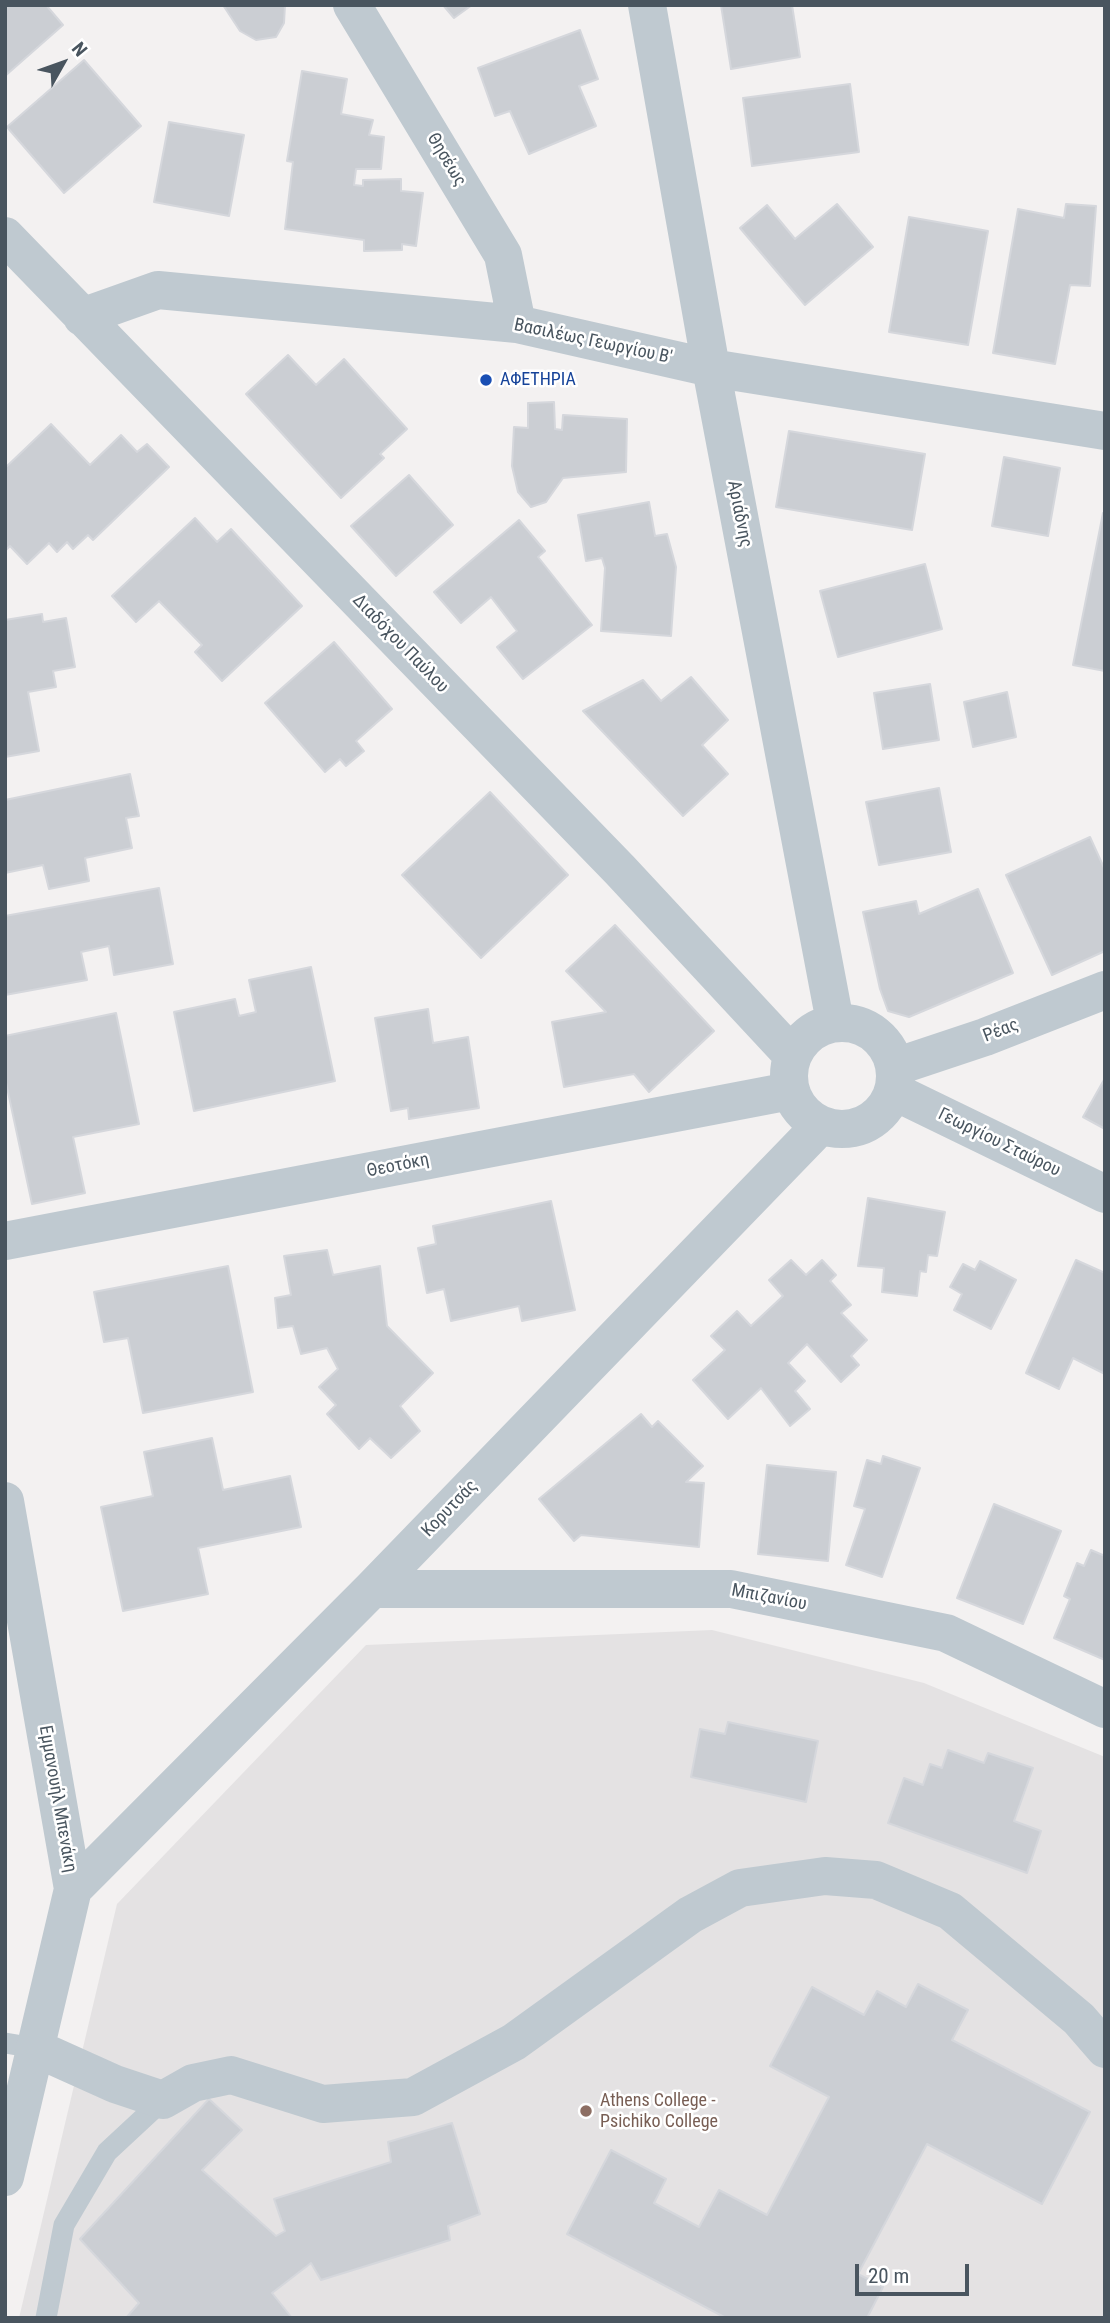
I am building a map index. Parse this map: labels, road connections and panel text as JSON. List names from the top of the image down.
{
  "streets": {
    "street": [
      "Θησέως",
      "Βασιλέως Γεωργίου Β'",
      "Αριάδνης",
      "Διαδόχου Παύλου",
      "Ρέας",
      "Γεωργίου Σταύρου",
      "Θεοτόκη",
      "Κορυτσάς",
      "Μπιζανίου",
      "Εμμανουήλ Μπενάκη"
    ]
  },
  "crossings": [
    ["Θησέως", "Βασιλέως Γεωργίου Β'"],
    ["Βασιλέως Γεωργίου Β'", "Αριάδνης"],
    ["Βασιλέως Γεωργίου Β'", "Διαδόχου Παύλου"],
    ["Αριάδνης", "Διαδόχου Παύλου"],
    ["Αριάδνης", "Ρέας"],
    ["Αριάδνης", "Γεωργίου Σταύρου"],
    ["Αριάδνης", "Θεοτόκη"],
    ["Αριάδνης", "Κορυτσάς"],
    ["Διαδόχου Παύλου", "Ρέας"],
    ["Διαδόχου Παύλου", "Γεωργίου Σταύρου"],
    ["Διαδόχου Παύλου", "Θεοτόκη"],
    ["Διαδόχου Παύλου", "Κορυτσάς"],
    ["Ρέας", "Γεωργίου Σταύρου"],
    ["Ρέας", "Θεοτόκη"],
    ["Ρέας", "Κορυτσάς"],
    ["Γεωργίου Σταύρου", "Θεοτόκη"],
    ["Γεωργίου Σταύρου", "Κορυτσάς"],
    ["Θεοτόκη", "Κορυτσάς"],
    ["Κορυτσάς", "Μπιζανίου"],
    ["Κορυτσάς", "Εμμανουήλ Μπενάκη"]
  ],
  "places": ["ΑΦΕΤΗΡΙΑ", "Athens College - Psichiko College"],
  "scale_bar": "20 m",
  "north": "top right"
}
